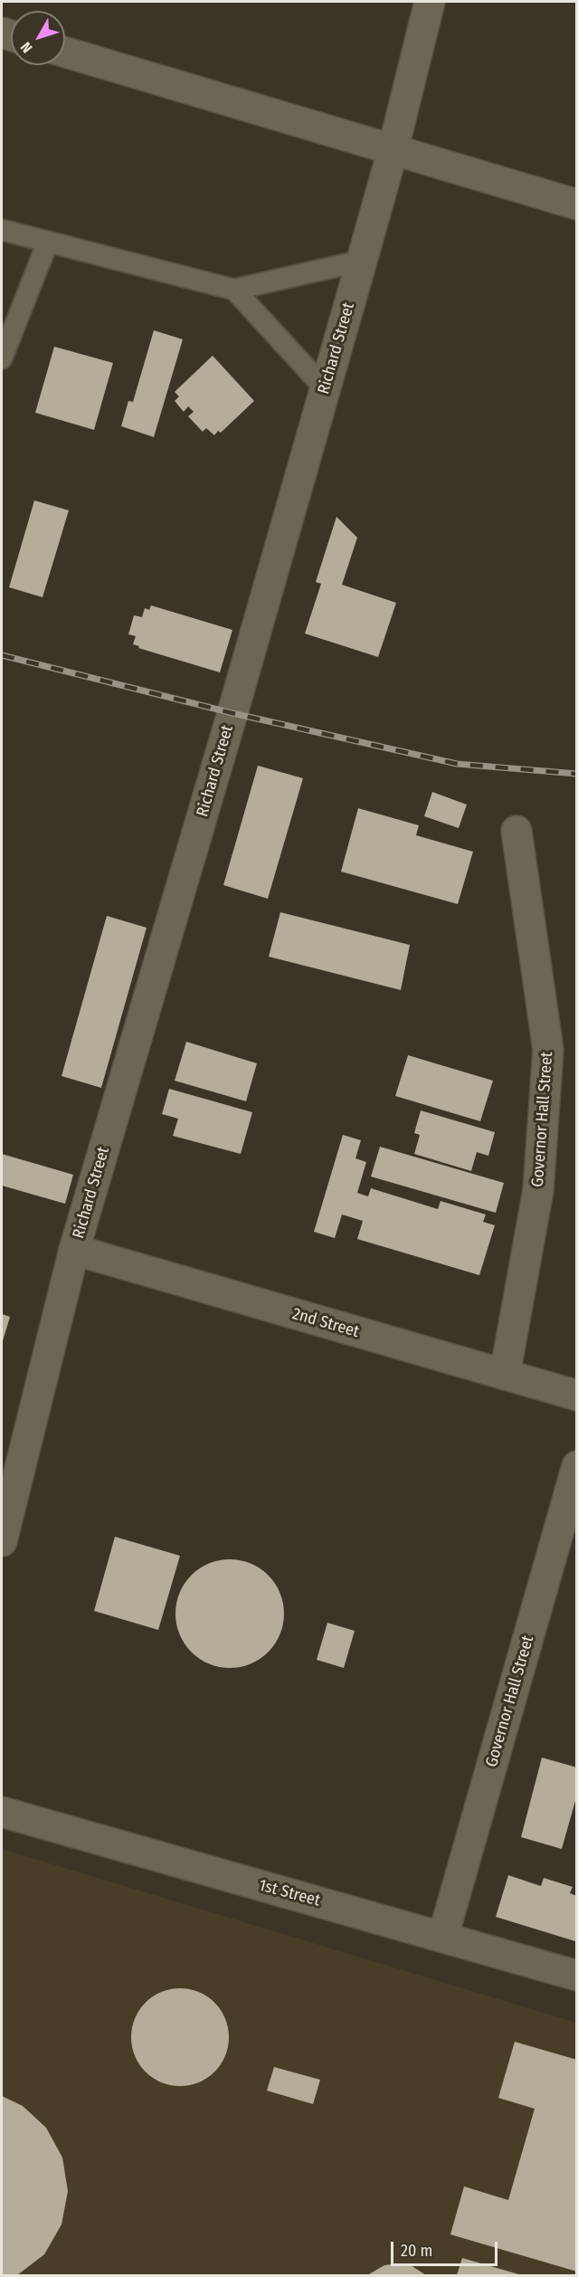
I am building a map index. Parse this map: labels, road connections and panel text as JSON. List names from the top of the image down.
{
  "streets": {
    "street": [
      "Richard Street",
      "Governor Hall Street",
      "2nd Street",
      "1st Street"
    ]
  },
  "crossings": [
    ["Richard Street", "2nd Street"],
    ["Governor Hall Street", "2nd Street"],
    ["Governor Hall Street", "1st Street"]
  ],
  "scale_bar": "20 m",
  "north": "bottom left"
}
